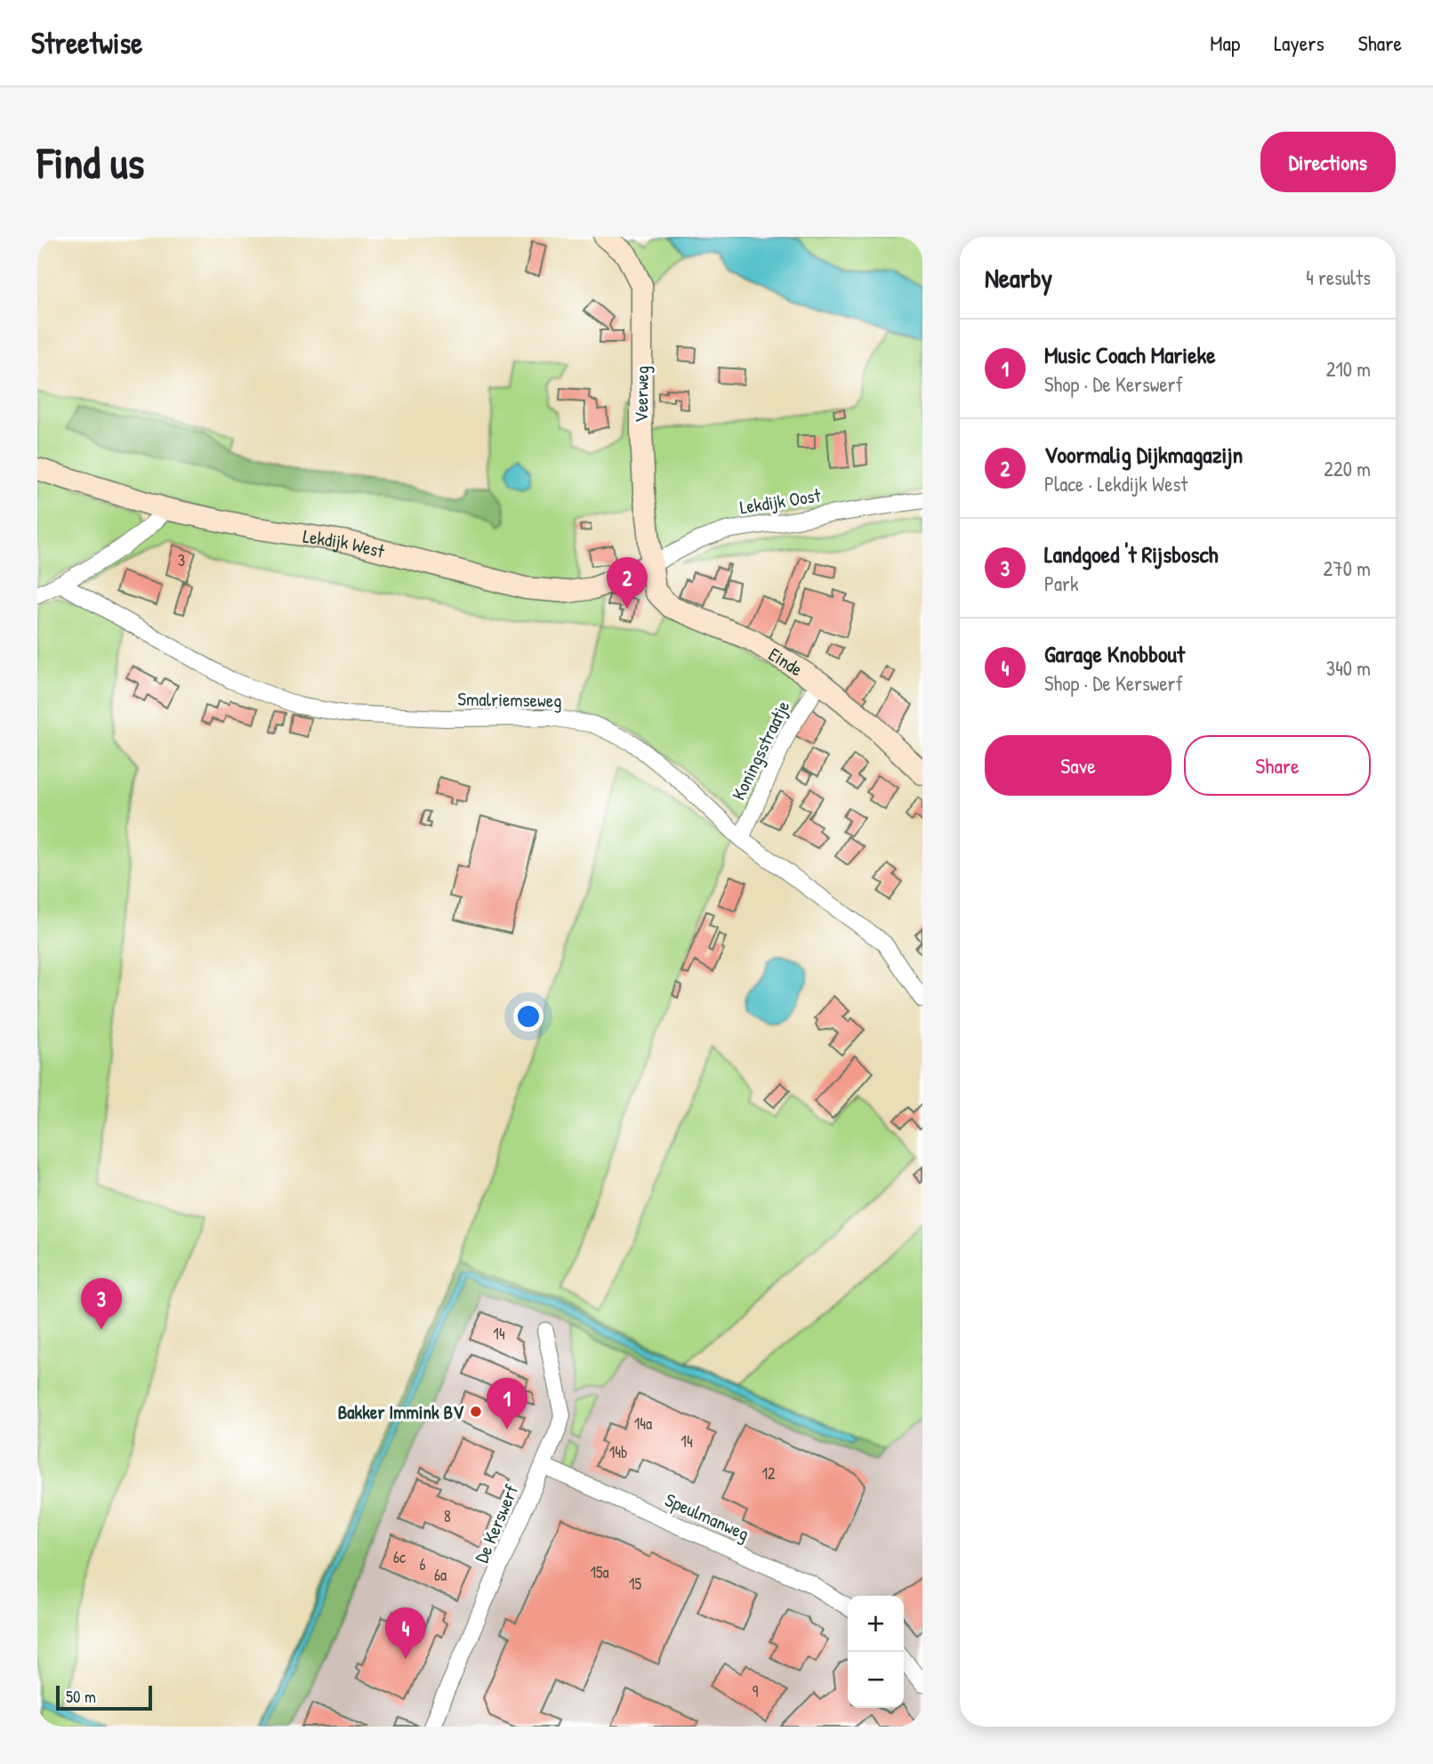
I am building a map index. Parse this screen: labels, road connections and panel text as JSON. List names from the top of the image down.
{
  "streets": {
    "street": [
      "Veerweg",
      "Lekdijk Oost",
      "Lekdijk West",
      "Einde",
      "Smalriemseweg",
      "Koningsstraatje",
      "Speulmanweg",
      "De Kerswerf"
    ]
  },
  "crossings": [
    ["Veerweg", "Lekdijk Oost"],
    ["Veerweg", "Lekdijk West"],
    ["Veerweg", "Einde"],
    ["Lekdijk Oost", "Lekdijk West"],
    ["Lekdijk Oost", "Einde"],
    ["Lekdijk West", "Einde"],
    ["Einde", "Koningsstraatje"],
    ["Smalriemseweg", "Koningsstraatje"],
    ["Speulmanweg", "De Kerswerf"]
  ],
  "places": ["Bakker Immink BV"],
  "house_numbers": [
    "3",
    "14",
    "14a",
    "14",
    "14b",
    "12",
    "8",
    "6c",
    "6",
    "15a",
    "6a",
    "15",
    "9"
  ],
  "scale_bar": "50 m",
  "page": {
    "header": "Streetwise",
    "nav": ["Map", "Layers", "Share"],
    "buttons": [
      "Directions",
      ["Save", "Share"]
    ],
    "title": "Find us",
    "heading": ["Nearby", "4 results"],
    "list": [
      {
        "mark": "1",
        "name": "Music Coach Marieke",
        "note": "Shop · De Kerswerf",
        "value": "210 m"
      },
      {
        "mark": "2",
        "name": "Voormalig Dijkmagazijn",
        "note": "Place · Lekdijk West",
        "value": "220 m"
      },
      {
        "mark": "3",
        "name": "Landgoed 't Rijsbosch",
        "note": "Park",
        "value": "270 m"
      },
      {
        "mark": "4",
        "name": "Garage Knobbout",
        "note": "Shop · De Kerswerf",
        "value": "340 m"
      }
    ],
    "pins": [
      "2",
      "3",
      "1",
      "4"
    ],
    "map_buttons": ["+", "−"],
    "scale": "50 m"
  }
}
